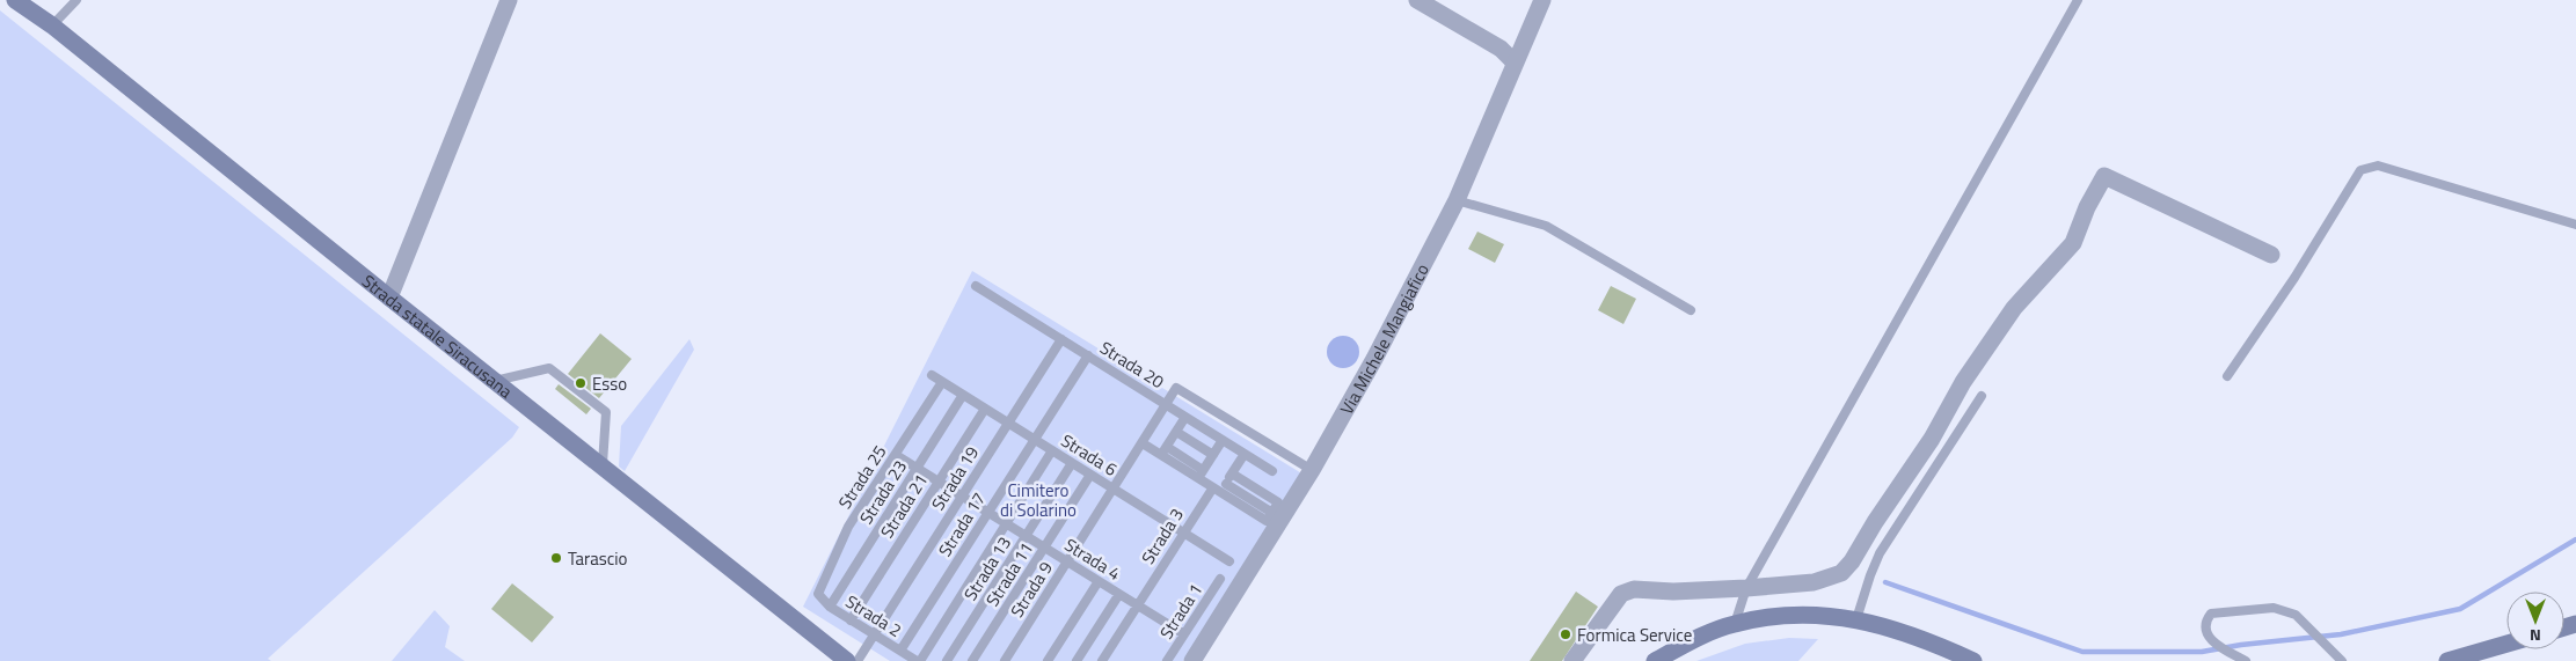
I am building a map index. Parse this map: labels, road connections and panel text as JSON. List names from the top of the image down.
{
  "streets": {
    "main road": ["Strada statale Siracusana"],
    "street": ["Via Michele Mangiafico"],
    "lane": [
      "Strada 20",
      "Strada 6",
      "Strada 25",
      "Strada 19",
      "Strada 23",
      "Strada 21",
      "Strada 17",
      "Strada 3",
      "Strada 4",
      "Strada 13",
      "Strada 11",
      "Strada 9",
      "Strada 1",
      "Strada 2"
    ]
  },
  "crossings": [
    ["Via Michele Mangiafico", "Strada 9"],
    ["Strada 20", "Strada 19"],
    ["Strada 20", "Strada 17"],
    ["Strada 20", "Strada 3"],
    ["Strada 20", "Strada 9"],
    ["Strada 6", "Strada 25"],
    ["Strada 6", "Strada 19"],
    ["Strada 6", "Strada 23"],
    ["Strada 6", "Strada 21"],
    ["Strada 6", "Strada 17"],
    ["Strada 6", "Strada 3"],
    ["Strada 6", "Strada 13"],
    ["Strada 6", "Strada 11"],
    ["Strada 6", "Strada 9"],
    ["Strada 25", "Strada 4"],
    ["Strada 25", "Strada 2"],
    ["Strada 19", "Strada 4"],
    ["Strada 19", "Strada 2"],
    ["Strada 23", "Strada 4"],
    ["Strada 23", "Strada 2"],
    ["Strada 21", "Strada 4"],
    ["Strada 21", "Strada 2"],
    ["Strada 17", "Strada 4"],
    ["Strada 17", "Strada 2"],
    ["Strada 3", "Strada 4"],
    ["Strada 4", "Strada 13"],
    ["Strada 4", "Strada 11"],
    ["Strada 4", "Strada 9"],
    ["Strada 4", "Strada 1"]
  ],
  "parks": ["Cimitero di Solarino"],
  "places": ["Esso", "Tarascio", "Formica Service"],
  "north": "bottom"
}
